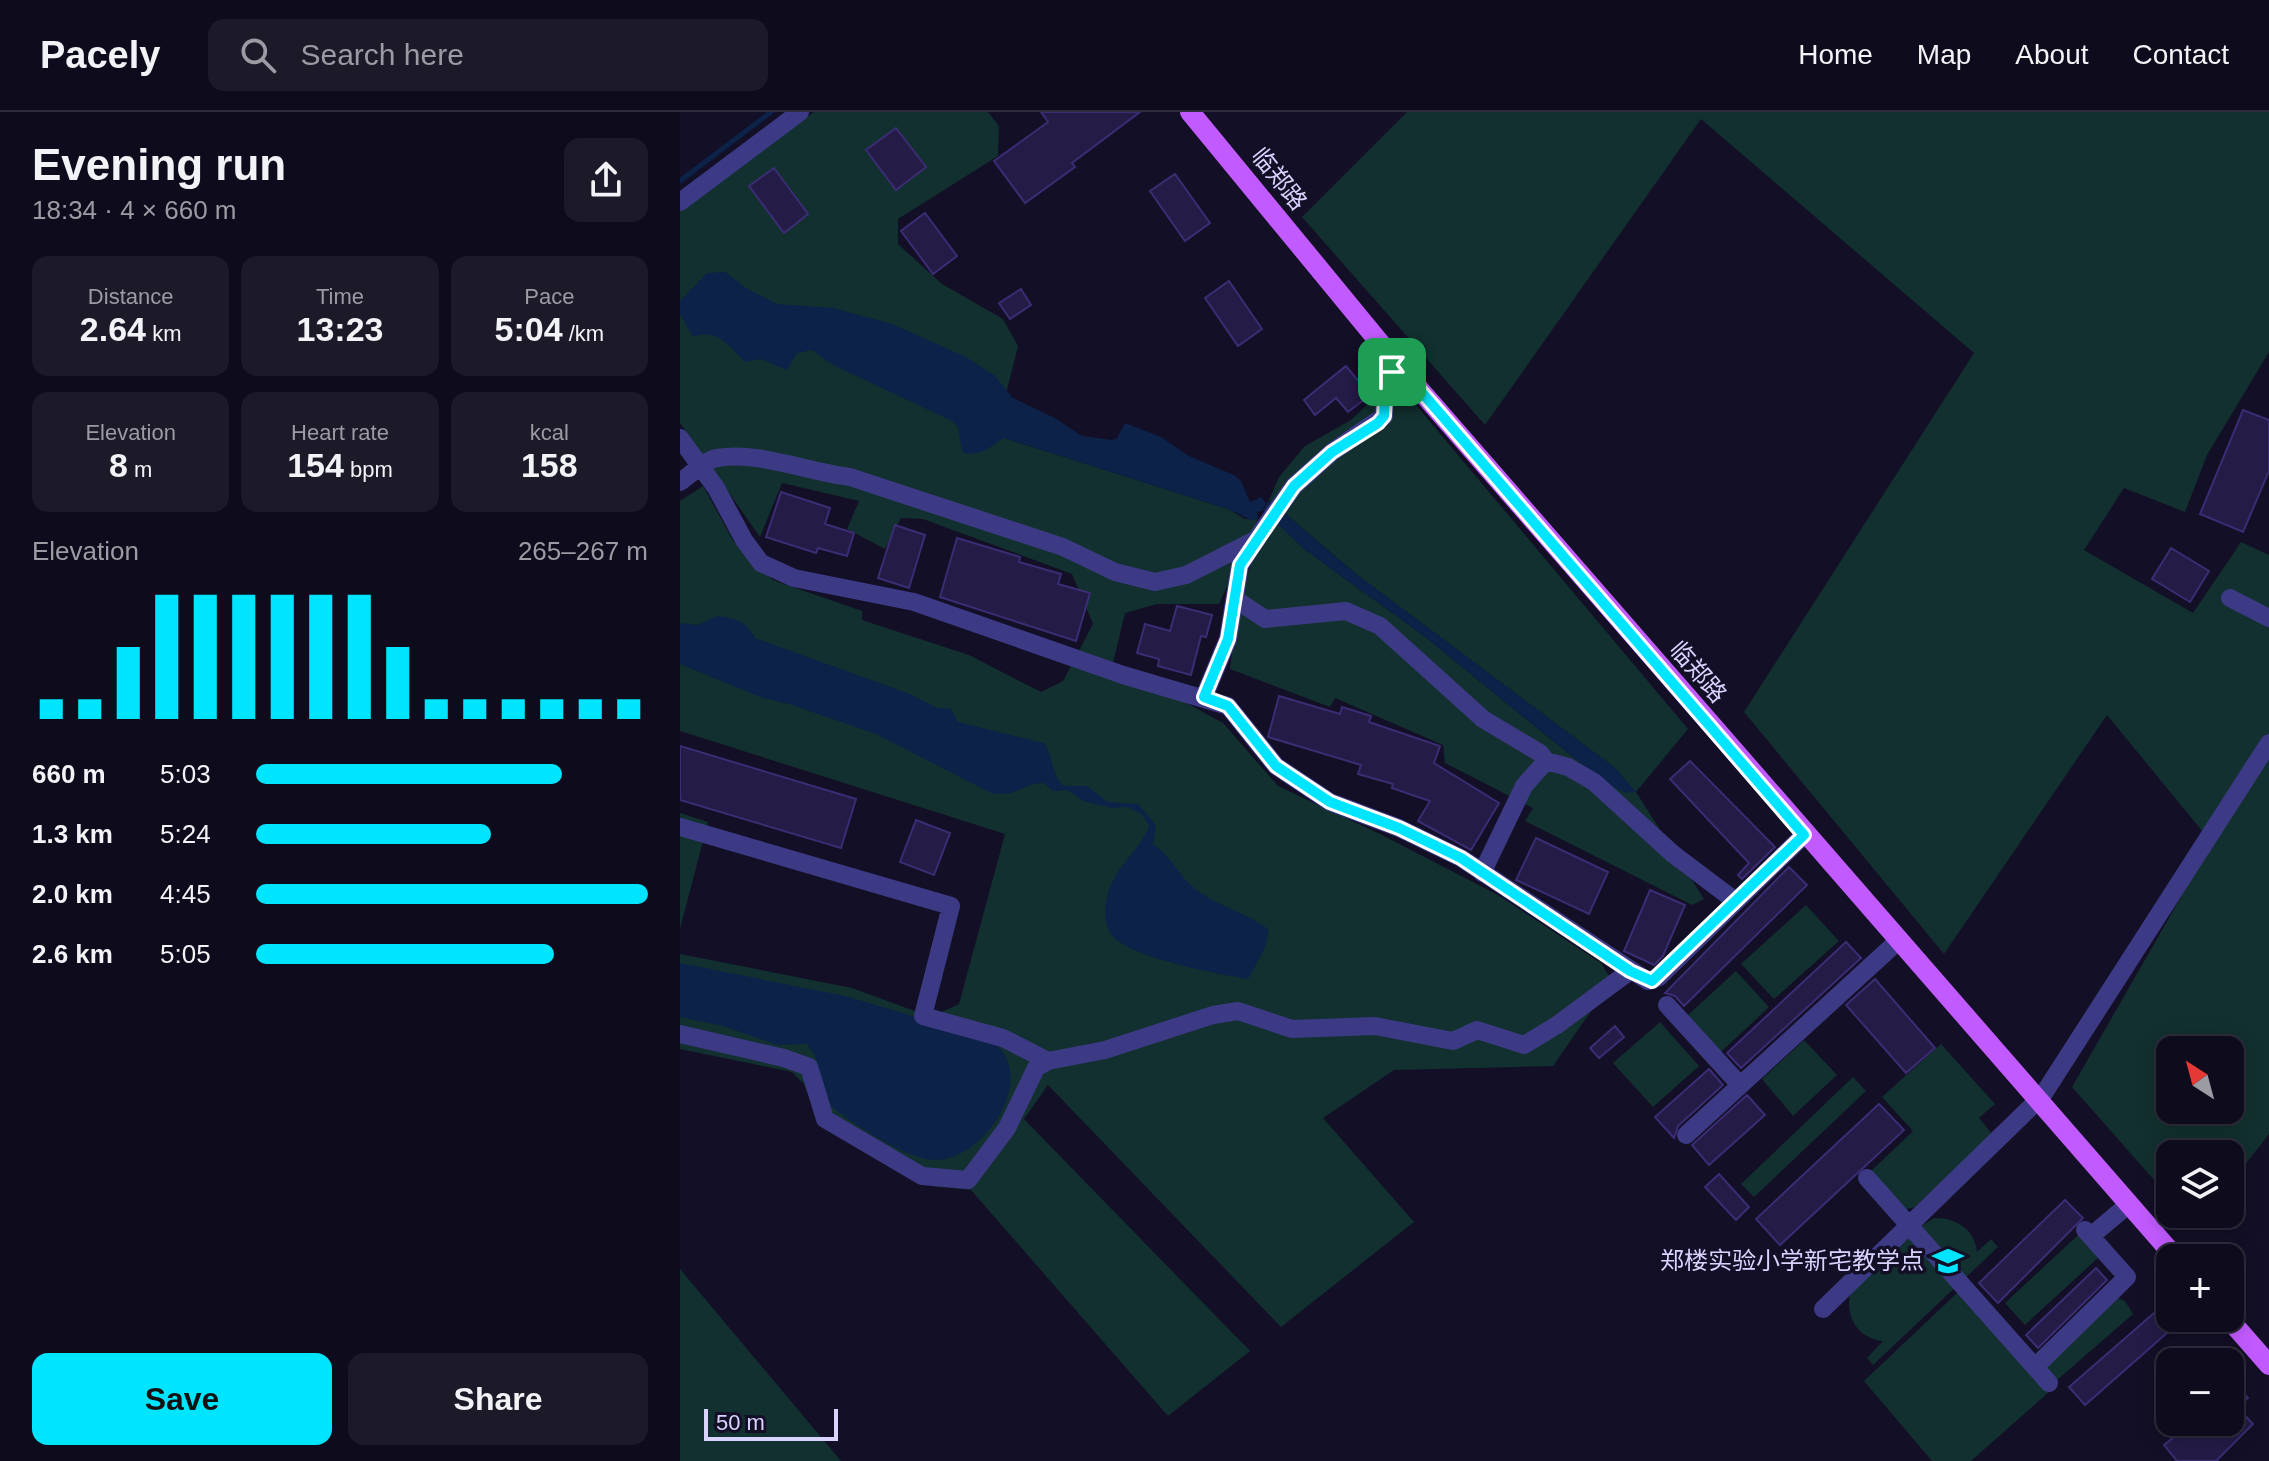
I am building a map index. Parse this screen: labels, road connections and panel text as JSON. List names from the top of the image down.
{
  "streets": {
    "main road": ["临郑路"]
  },
  "places": {
    "school or university": ["郑楼实验小学新宅教学点"]
  },
  "scale_bar": "50 m",
  "north": "top left",
  "page": {
    "header": "Pacely",
    "search": "Search here",
    "nav": [
      "Home",
      "Map",
      "About",
      "Contact"
    ],
    "heading": ["Evening run", "18:34 · 4 × 660 m"],
    "stats": [
      ["Distance", "2.64 km"],
      ["Time", "13:23"],
      ["Pace", "5:04 /km"],
      ["Elevation", "8 m"],
      ["Heart rate", "154 bpm"],
      ["kcal", "158"]
    ],
    "chart": ["Elevation", "265–267 m"],
    "list": [
      {
        "name": "660 m",
        "note": "5:03"
      },
      {
        "name": "1.3 km",
        "note": "5:24"
      },
      {
        "name": "2.0 km",
        "note": "4:45"
      },
      {
        "name": "2.6 km",
        "note": "5:05"
      }
    ],
    "map_buttons": ["+", "−"],
    "buttons": ["Save", "Share"],
    "scale": "50 m"
  }
}
